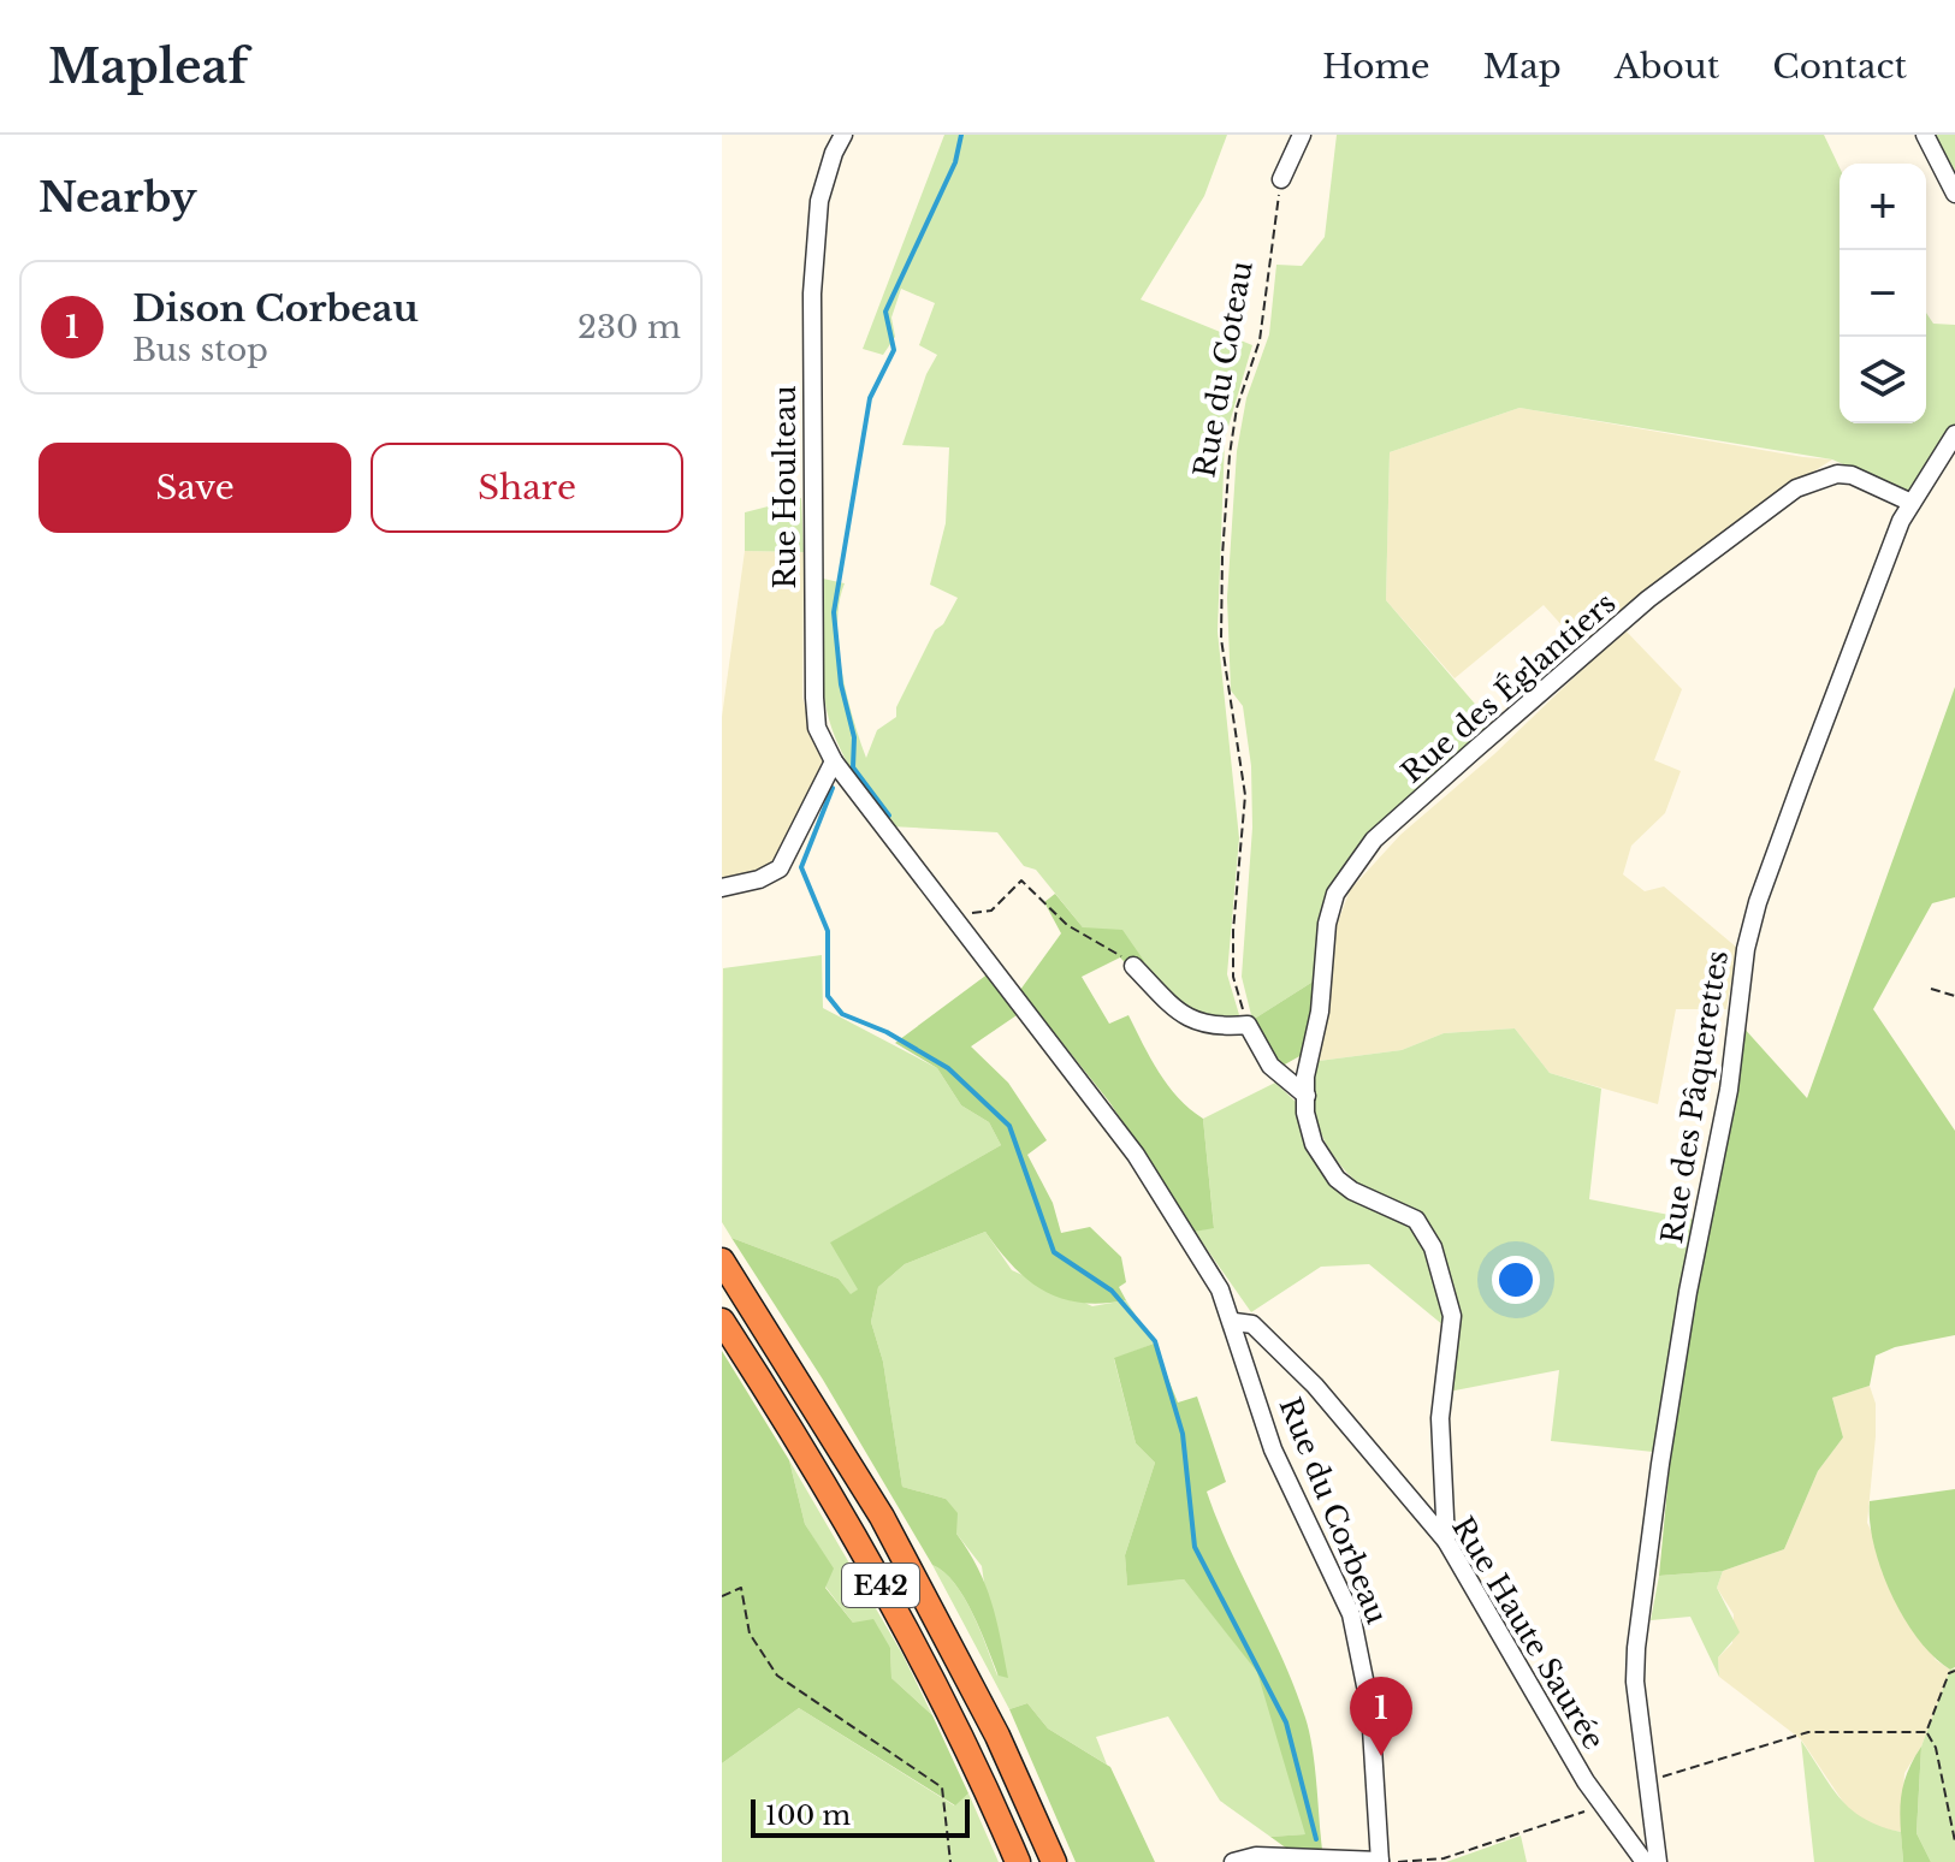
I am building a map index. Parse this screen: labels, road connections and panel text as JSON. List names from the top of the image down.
{
  "streets": {
    "highway": ["E42"],
    "street": [
      "Rue Houlteau",
      "Rue des Églantiers",
      "Rue des Pâquerettes",
      "Rue du Corbeau",
      "Rue Haute Saurée"
    ],
    "path": ["Rue du Coteau"]
  },
  "crossings": [
    ["Rue Houlteau", "Rue du Corbeau"],
    ["Rue des Églantiers", "Rue des Pâquerettes"],
    ["Rue des Églantiers", "Rue Haute Saurée"],
    ["Rue du Corbeau", "Rue Haute Saurée"]
  ],
  "scale_bar": "100 m",
  "page": {
    "header": "Mapleaf",
    "nav": [
      "Home",
      "Map",
      "About",
      "Contact"
    ],
    "heading": "Nearby",
    "map_buttons": ["+", "−"],
    "list": [
      {
        "mark": "1",
        "name": "Dison Corbeau",
        "note": "Bus stop",
        "value": "230 m"
      }
    ],
    "buttons": ["Save", "Share"],
    "pins": "1",
    "scale": "100 m"
  }
}
